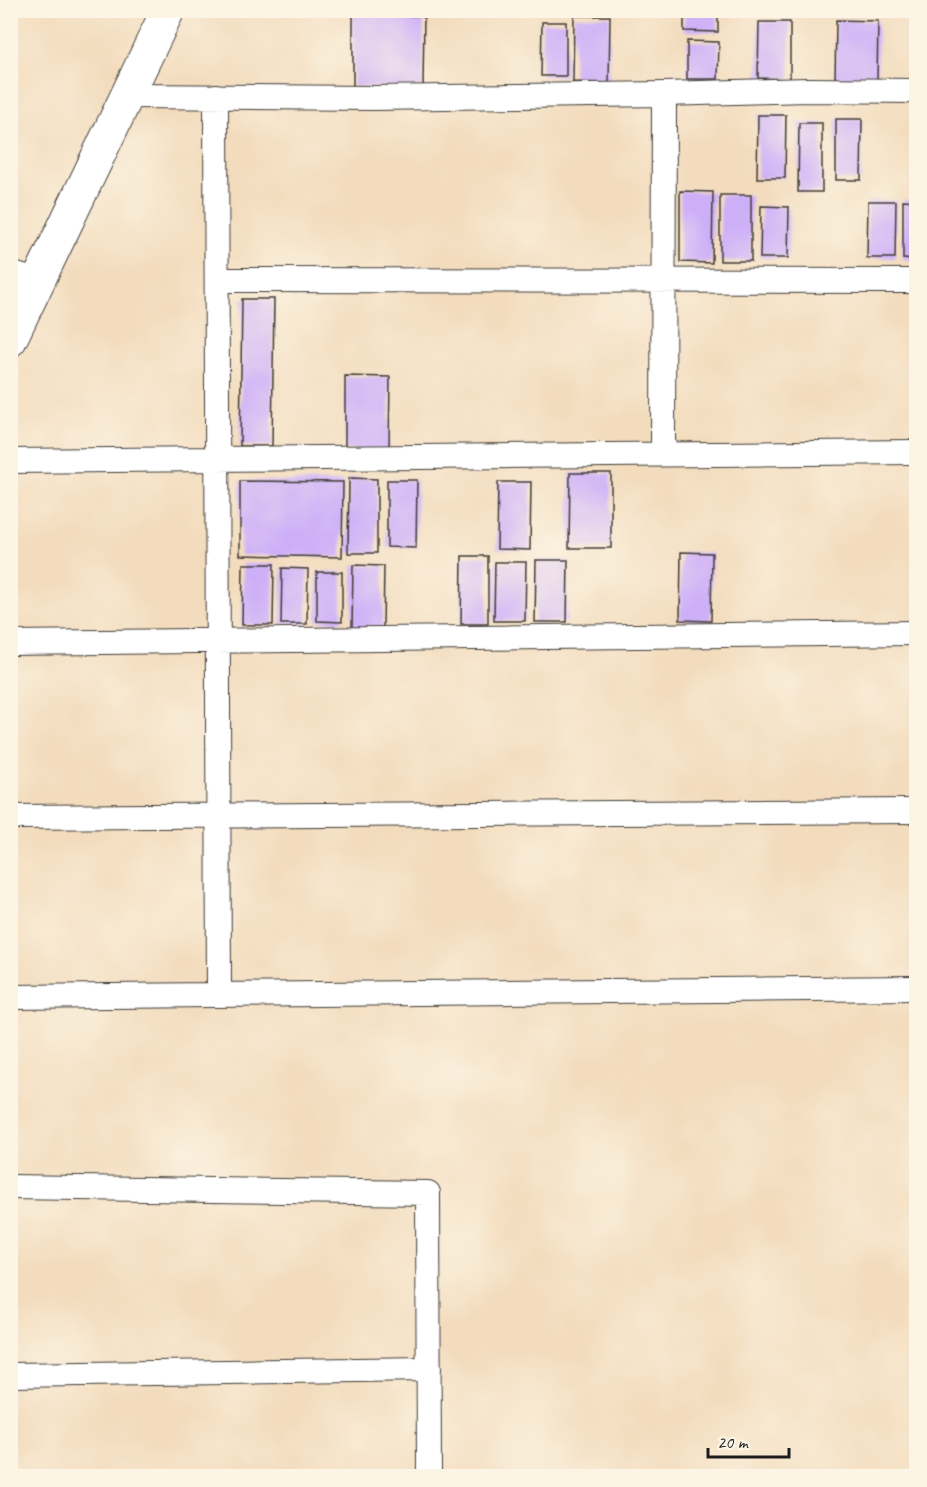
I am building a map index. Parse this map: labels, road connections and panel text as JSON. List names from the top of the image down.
{
  "scale_bar": "20 m"
}
